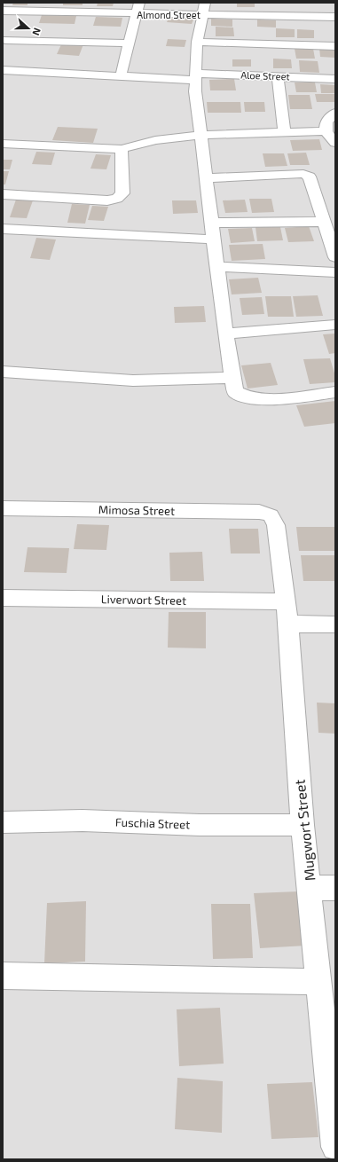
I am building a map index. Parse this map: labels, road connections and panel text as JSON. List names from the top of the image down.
{
  "streets": {
    "street": [
      "Almond Street",
      "Aloe Street",
      "Mimosa Street",
      "Liverwort Street",
      "Fuschia Street",
      "Mugwort Street"
    ]
  },
  "crossings": [
    ["Mimosa Street", "Mugwort Street"],
    ["Liverwort Street", "Mugwort Street"],
    ["Fuschia Street", "Mugwort Street"]
  ],
  "north": "right"
}
